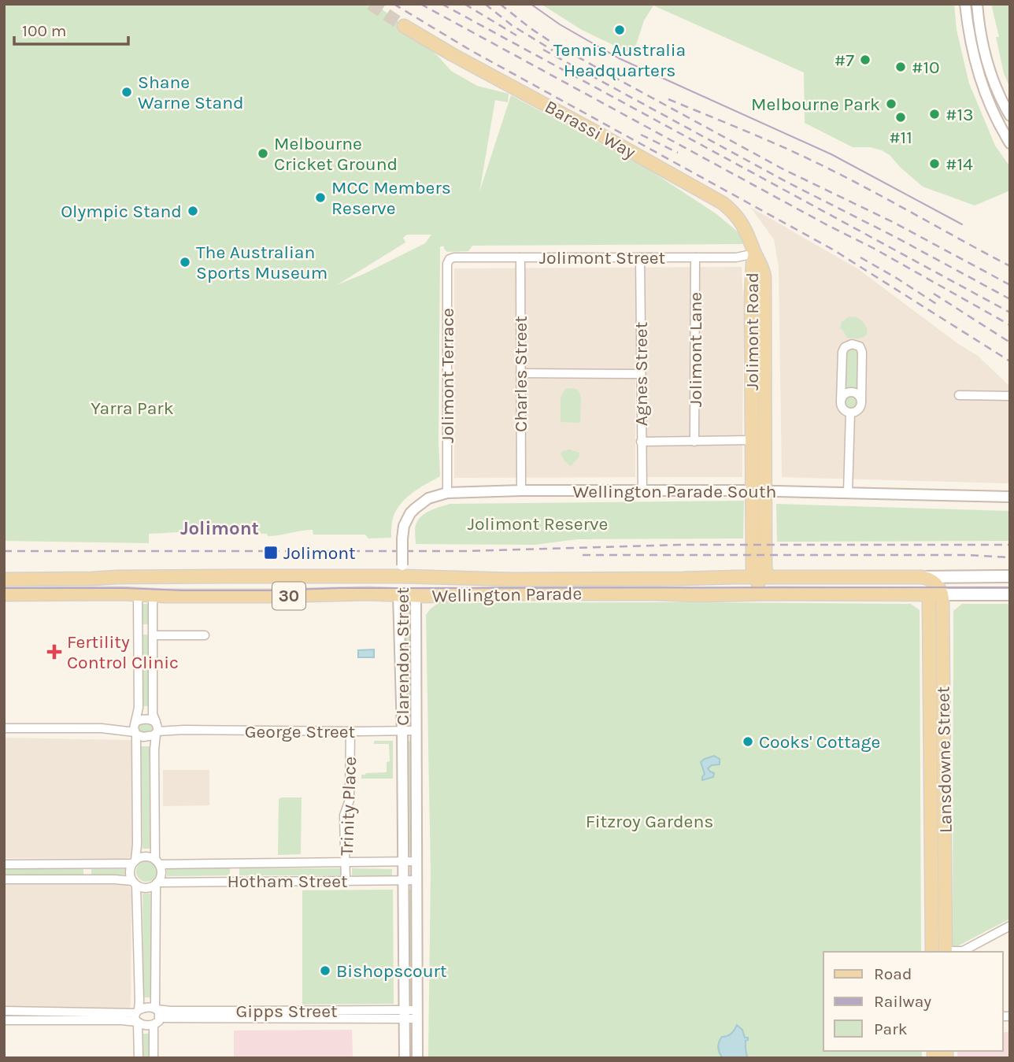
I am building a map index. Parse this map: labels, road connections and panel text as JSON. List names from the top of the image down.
{
  "streets": {
    "main road": [
      "Barassi Way",
      "Jolimont Road",
      "Wellington Parade",
      "30",
      "Clarendon Street",
      "Lansdowne Street"
    ],
    "street": [
      "Jolimont Street",
      "Jolimont Lane",
      "Charles Street",
      "Agnes Street",
      "Jolimont Terrace",
      "Wellington Parade South",
      "George Street",
      "Trinity Place",
      "Hotham Street",
      "Gipps Street"
    ]
  },
  "crossings": [
    ["Barassi Way", "Jolimont Street"],
    ["Barassi Way", "Jolimont Road"],
    ["Jolimont Street", "Jolimont Road"],
    ["Jolimont Street", "Jolimont Lane"],
    ["Jolimont Street", "Charles Street"],
    ["Jolimont Street", "Agnes Street"],
    ["Jolimont Street", "Jolimont Terrace"],
    ["Jolimont Road", "Wellington Parade South"],
    ["Jolimont Road", "Wellington Parade"],
    ["Charles Street", "Wellington Parade South"],
    ["Agnes Street", "Wellington Parade South"],
    ["Jolimont Terrace", "Wellington Parade South"],
    ["Wellington Parade South", "Wellington Parade"],
    ["Wellington Parade South", "Clarendon Street"],
    ["Wellington Parade", "Clarendon Street"],
    ["Wellington Parade", "Lansdowne Street"],
    ["Clarendon Street", "George Street"],
    ["Clarendon Street", "Hotham Street"],
    ["Clarendon Street", "Gipps Street"],
    ["George Street", "Trinity Place"],
    ["Trinity Place", "Hotham Street"]
  ],
  "districts": ["Jolimont"],
  "parks": ["Yarra Park", "Jolimont Reserve", "Fitzroy Gardens"],
  "places": {
    "other": [
      "Tennis Australia Headquarters",
      "#7",
      "#10",
      "Shane Warne Stand",
      "Melbourne Park",
      "#13",
      "#11",
      "Melbourne Cricket Ground",
      "#14",
      "MCC Members Reserve",
      "Olympic Stand",
      "The Australian Sports Museum",
      "Cooks' Cottage",
      "Bishopscourt"
    ],
    "transit": ["Jolimont"],
    "health": ["Fertility Control Clinic"]
  },
  "legend": ["Road", "Railway", "Park"],
  "scale_bar": "100 m"
}
